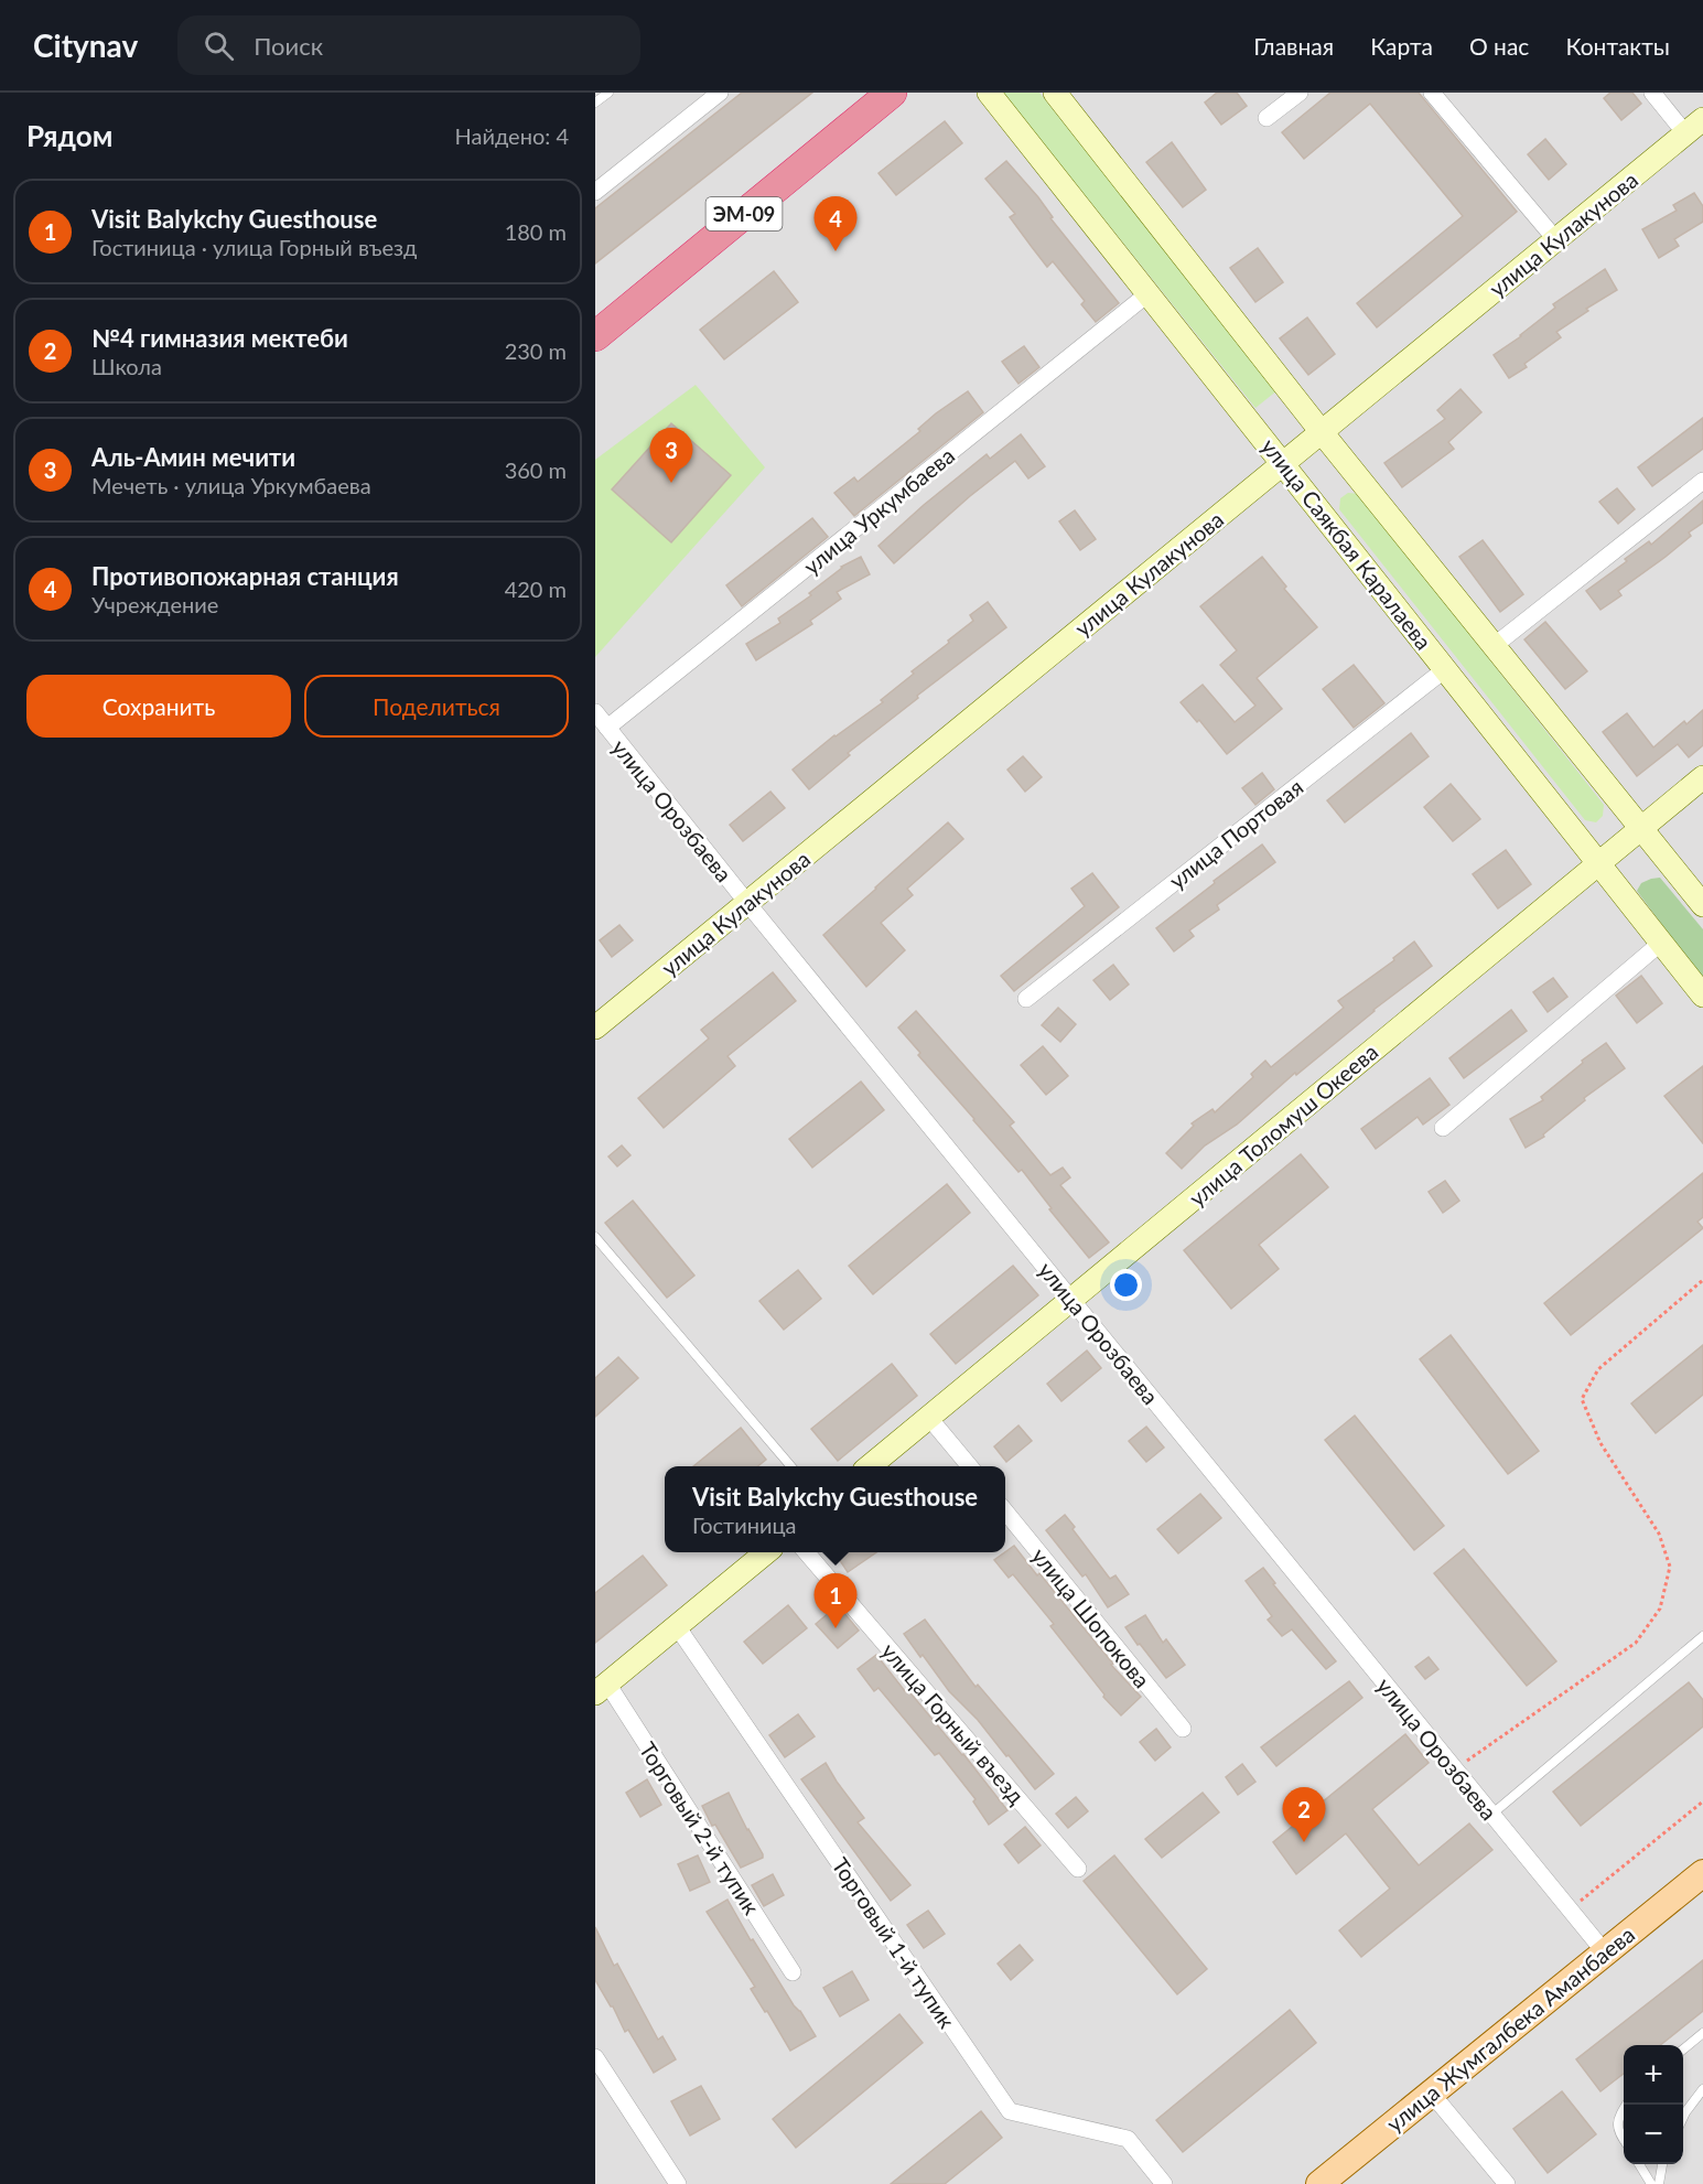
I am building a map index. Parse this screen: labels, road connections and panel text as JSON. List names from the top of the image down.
{
  "streets": {
    "highway": ["ЭМ-09"],
    "main road": ["улица Жумгалбека Аманбаева"],
    "street": [
      "улица Кулакунова",
      "улица Уркумбаева",
      "улица Саякбая Каралаева",
      "улица Орозбаева",
      "улица Портовая",
      "улица Толомуш Океева",
      "улица Шопокова",
      "улица Горный въезд",
      "Торговый 2-й тупик",
      "Торговый 1-й тупик"
    ]
  },
  "crossings": [
    ["улица Кулакунова", "улица Саякбая Каралаева"],
    ["улица Кулакунова", "улица Орозбаева"],
    ["улица Уркумбаева", "улица Саякбая Каралаева"],
    ["улица Уркумбаева", "улица Орозбаева"],
    ["улица Саякбая Каралаева", "улица Портовая"],
    ["улица Саякбая Каралаева", "улица Толомуш Океева"],
    ["улица Орозбаева", "улица Толомуш Океева"],
    ["улица Орозбаева", "улица Жумгалбека Аманбаева"]
  ],
  "page": {
    "header": "Citynav",
    "search": "Поиск",
    "nav": [
      "Главная",
      "Карта",
      "О нас",
      "Контакты"
    ],
    "heading": ["Рядом", "Найдено: 4"],
    "list": [
      {
        "mark": "1",
        "name": "Visit Balykchy Guesthouse",
        "note": "Гостиница · улица Горный въезд",
        "value": "180 m"
      },
      {
        "mark": "2",
        "name": "№4 гимназия мектеби",
        "note": "Школа",
        "value": "230 m"
      },
      {
        "mark": "3",
        "name": "Аль-Амин мечити",
        "note": "Мечеть · улица Уркумбаева",
        "value": "360 m"
      },
      {
        "mark": "4",
        "name": "Противопожарная станция",
        "note": "Учреждение",
        "value": "420 m"
      }
    ],
    "pins": [
      "4",
      "3",
      "1",
      "2"
    ],
    "buttons": ["Сохранить", "Поделиться"],
    "popup": ["Visit Balykchy Guesthouse", "Гостиница"],
    "map_buttons": ["+", "−"]
  }
}
